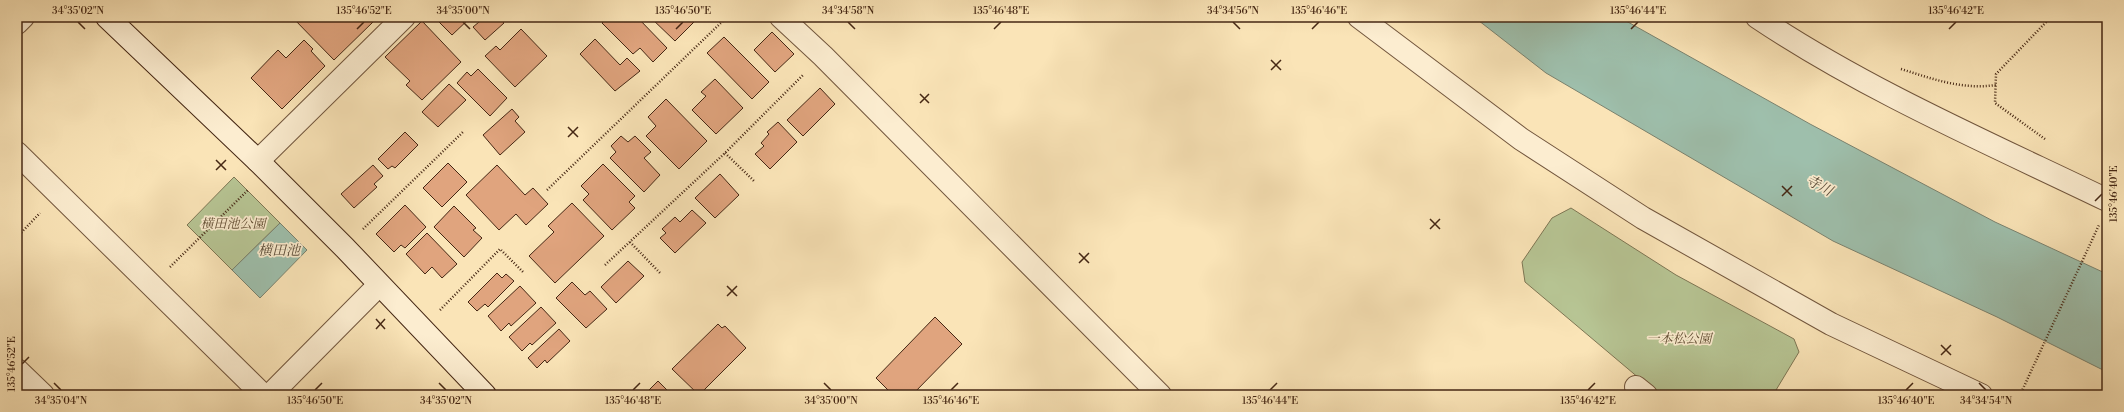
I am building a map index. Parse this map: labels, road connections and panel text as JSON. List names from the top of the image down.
{
  "water": ["寺川", "横田池"],
  "parks": ["横田池公園", "一本松公園"],
  "coordinates": [
    "34°35'02\"N",
    "135°46'52\"E",
    "34°35'00\"N",
    "135°46'50\"E",
    "34°34'58\"N",
    "135°46'48\"E",
    "34°34'56\"N",
    "135°46'46\"E",
    "135°46'44\"E",
    "135°46'42\"E",
    "135°46'40\"E",
    "34°35'04\"N",
    "34°34'54\"N"
  ]
}
